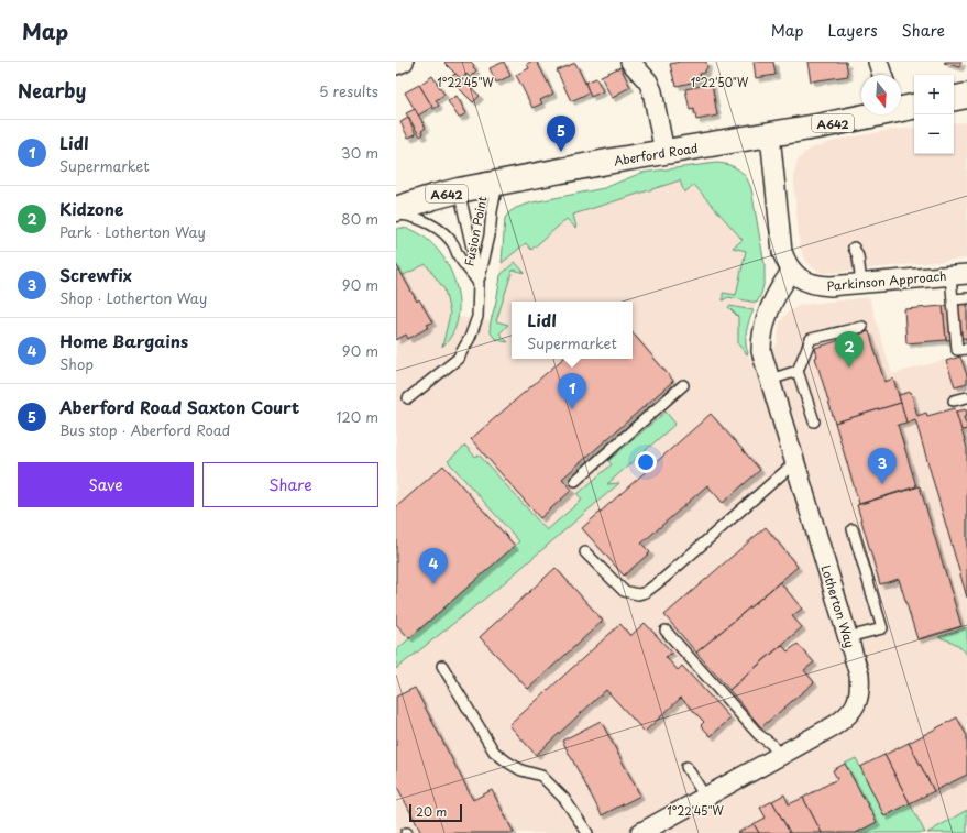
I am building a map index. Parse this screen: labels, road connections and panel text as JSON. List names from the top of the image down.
{
  "streets": {
    "main road": ["A642", "Aberford Road"],
    "street": ["Parkinson Approach", "Lotherton Way"],
    "lane": ["Fusion Point"]
  },
  "crossings": [
    ["Aberford Road", "Fusion Point"],
    ["Aberford Road", "Parkinson Approach"],
    ["Parkinson Approach", "Lotherton Way"]
  ],
  "scale_bar": "20 m",
  "north": "bottom",
  "page": {
    "header": "Map",
    "nav": ["Map", "Layers", "Share"],
    "heading": ["Nearby", "5 results"],
    "map_buttons": ["+", "−"],
    "pins": [
      "5",
      "2",
      "1",
      "3",
      "4"
    ],
    "list": [
      {
        "mark": "1",
        "name": "Lidl",
        "note": "Supermarket",
        "value": "30 m"
      },
      {
        "mark": "2",
        "name": "Kidzone",
        "note": "Park · Lotherton Way",
        "value": "80 m"
      },
      {
        "mark": "3",
        "name": "Screwfix",
        "note": "Shop · Lotherton Way",
        "value": "90 m"
      },
      {
        "mark": "4",
        "name": "Home Bargains",
        "note": "Shop",
        "value": "90 m"
      },
      {
        "mark": "5",
        "name": "Aberford Road Saxton Court",
        "note": "Bus stop · Aberford Road",
        "value": "120 m"
      }
    ],
    "popup": ["Lidl", "Supermarket"],
    "buttons": ["Save", "Share"],
    "scale": "20 m"
  },
  "coordinates": ["1°22'45\"W", "1°22'50\"W"]
}
